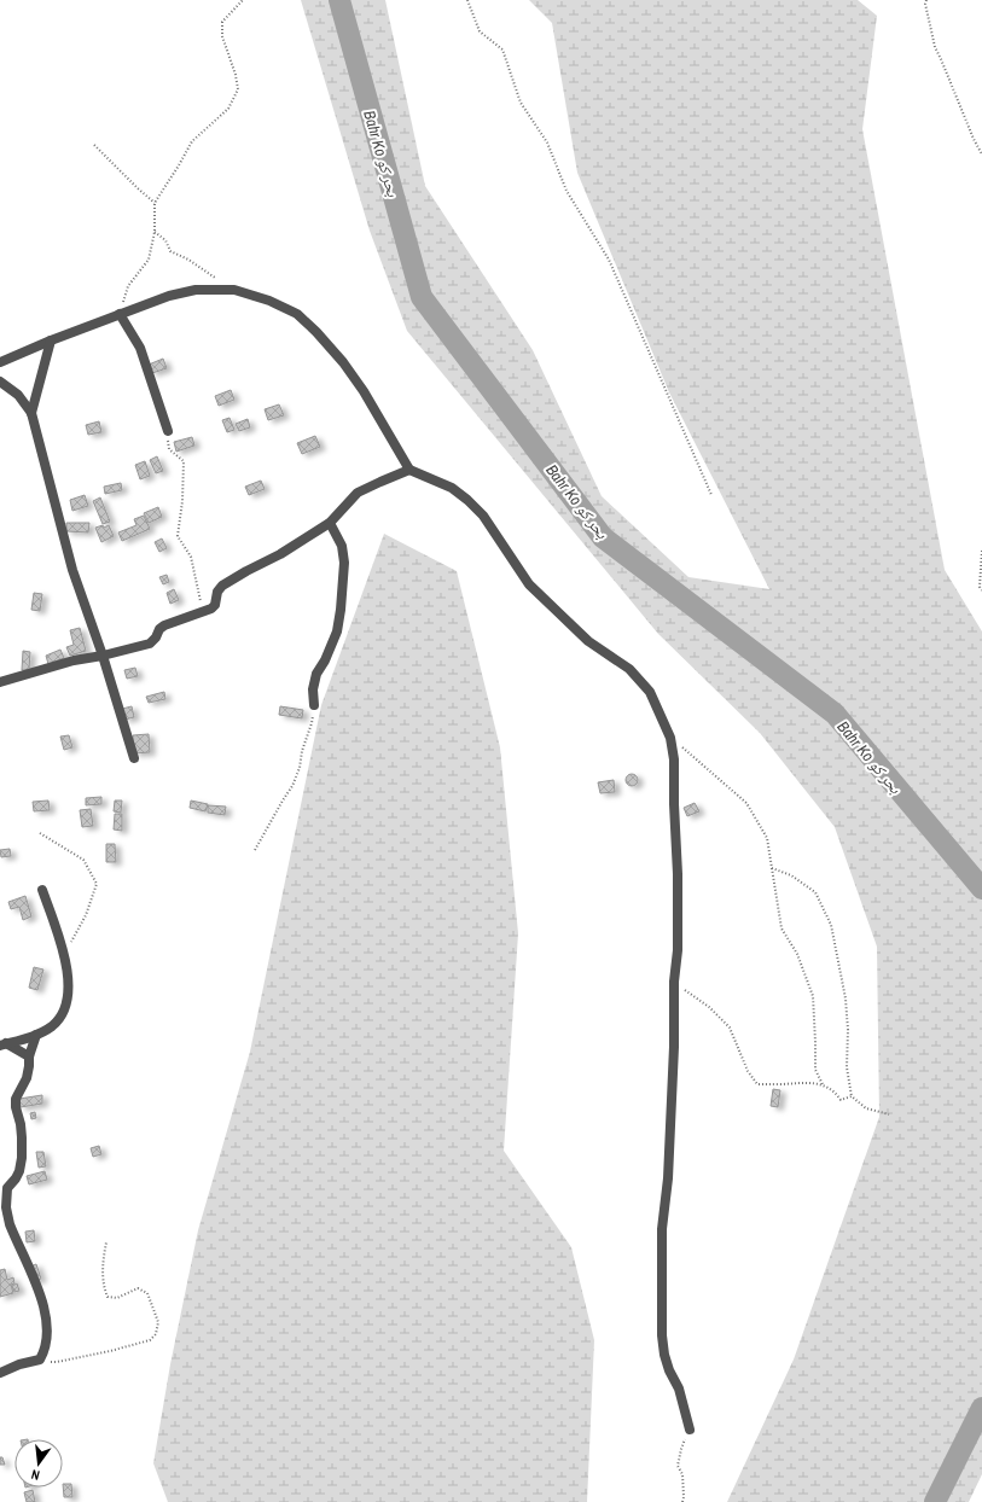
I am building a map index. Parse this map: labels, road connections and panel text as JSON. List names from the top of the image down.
{
  "water": ["Bahr Ko بحر كو"],
  "north": "bottom"
}
